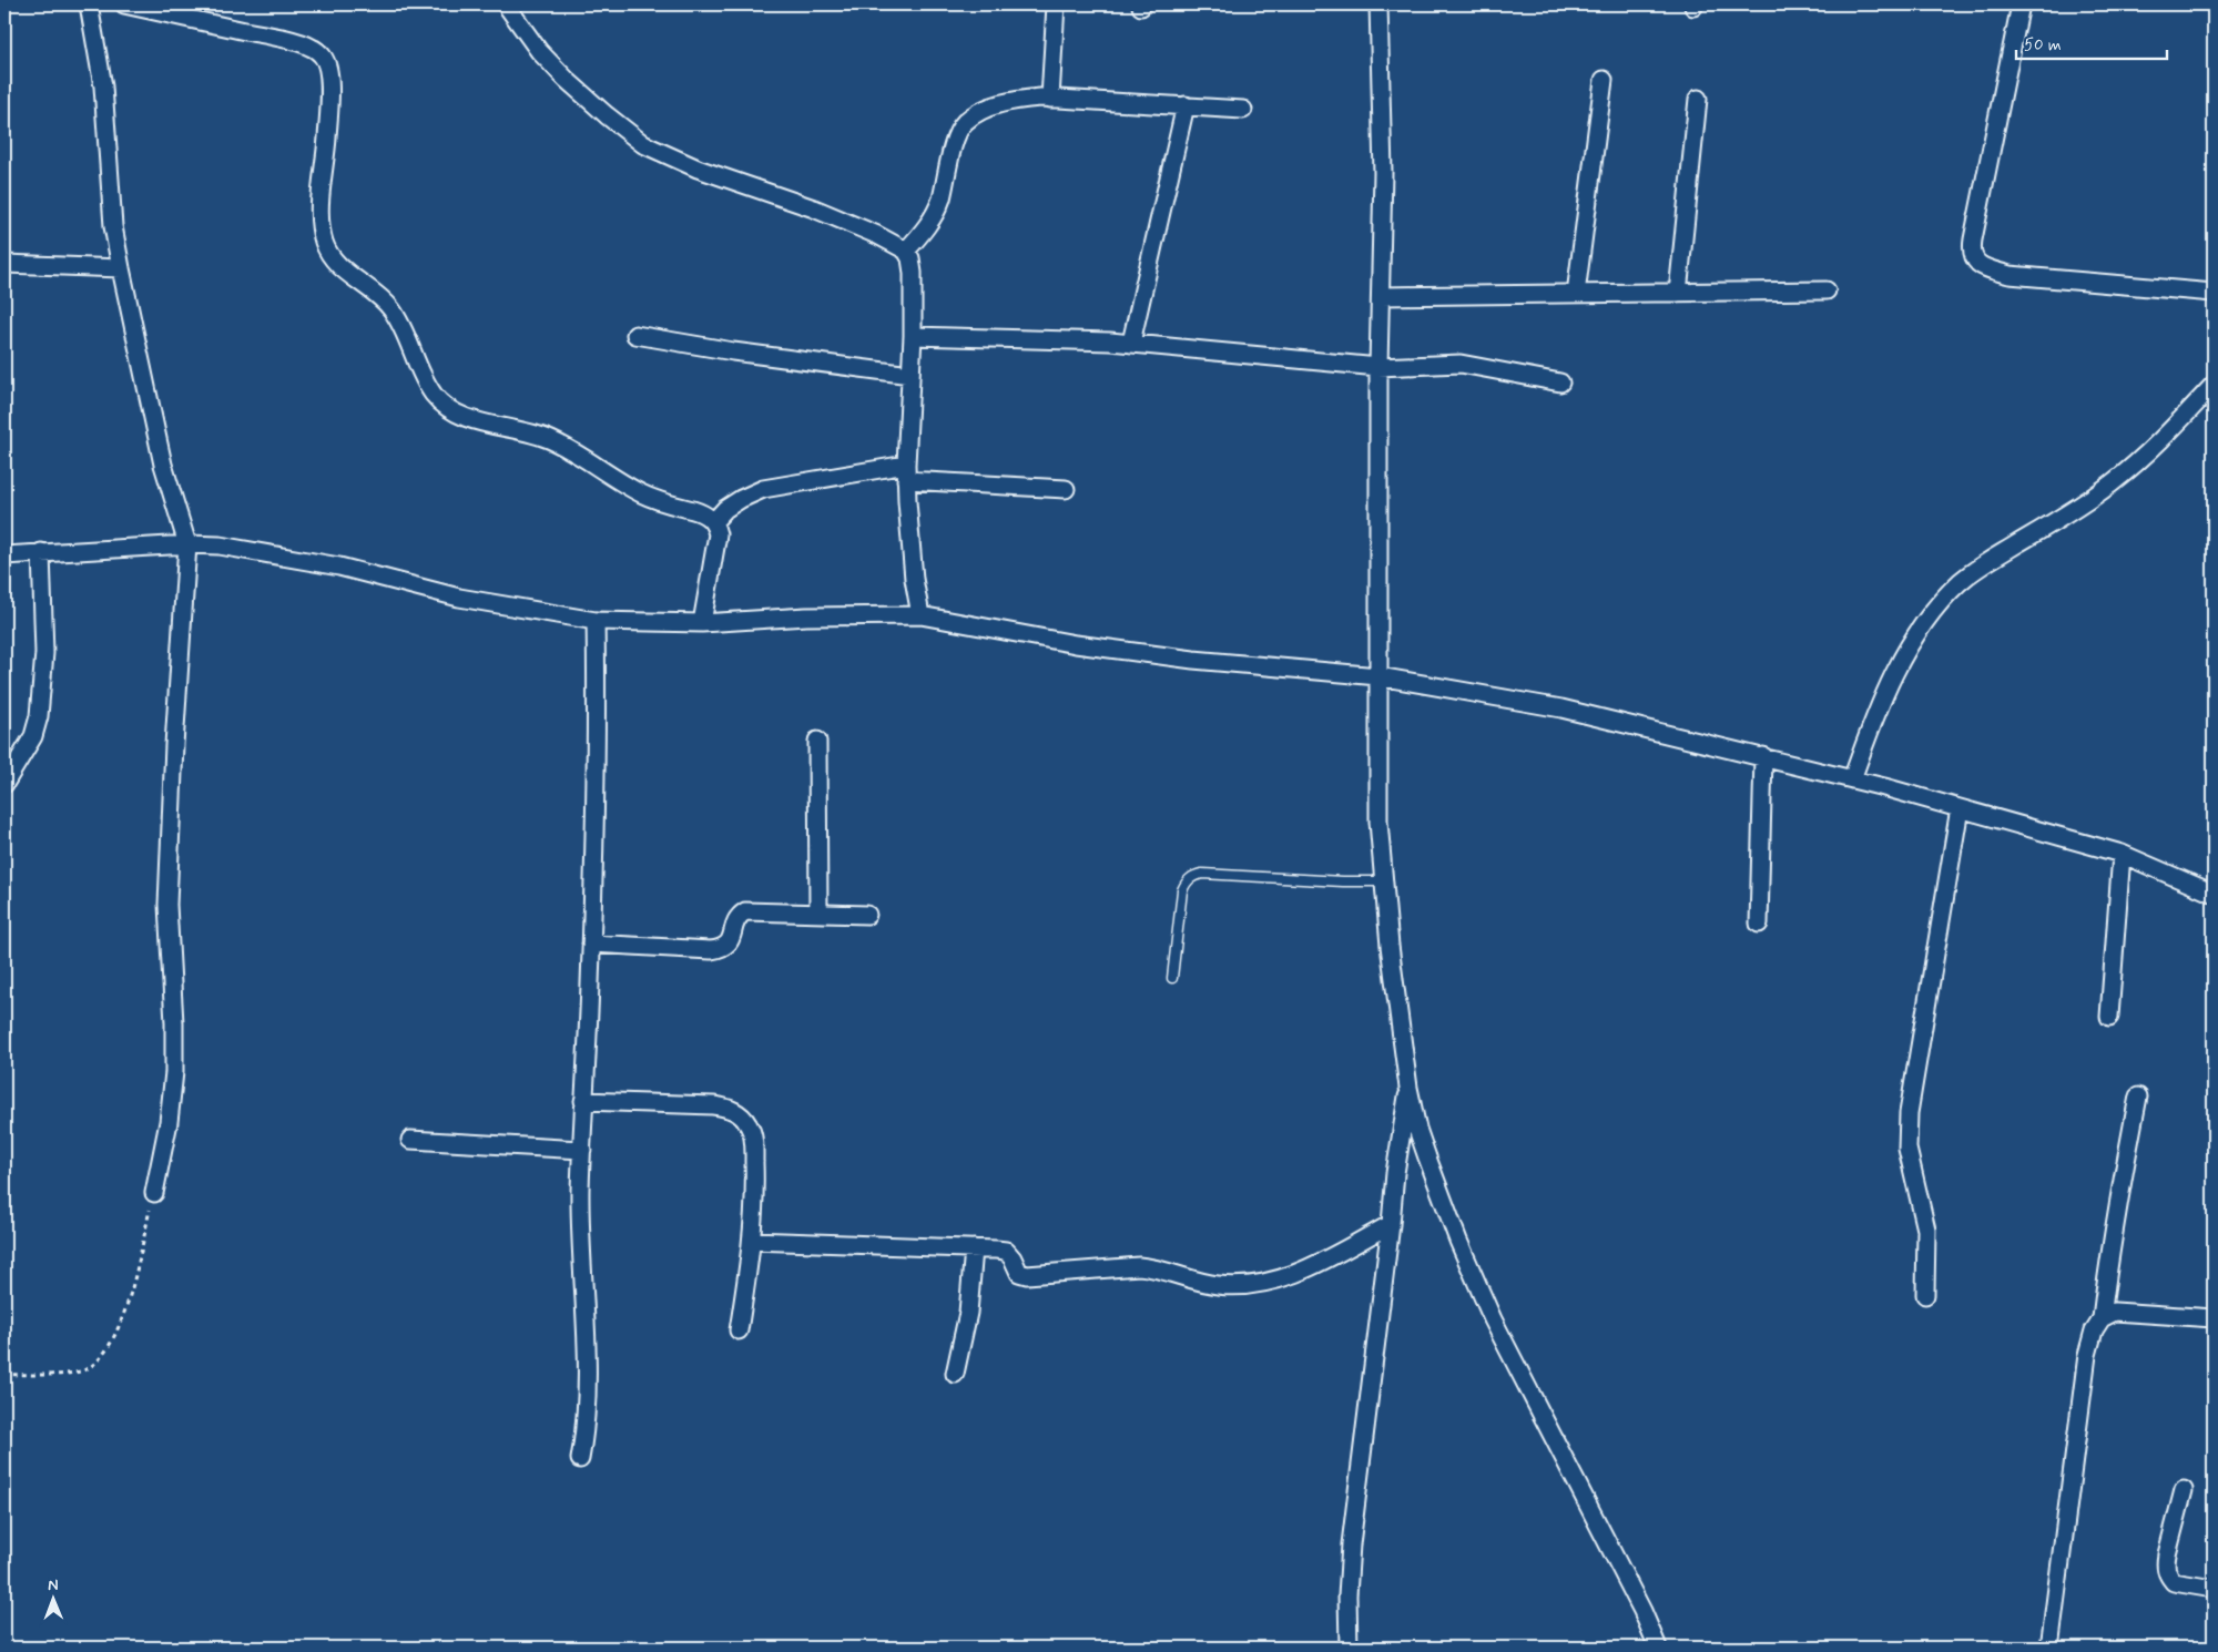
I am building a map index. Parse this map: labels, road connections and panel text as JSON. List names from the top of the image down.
{
  "scale_bar": "50 m",
  "north": "top"
}
